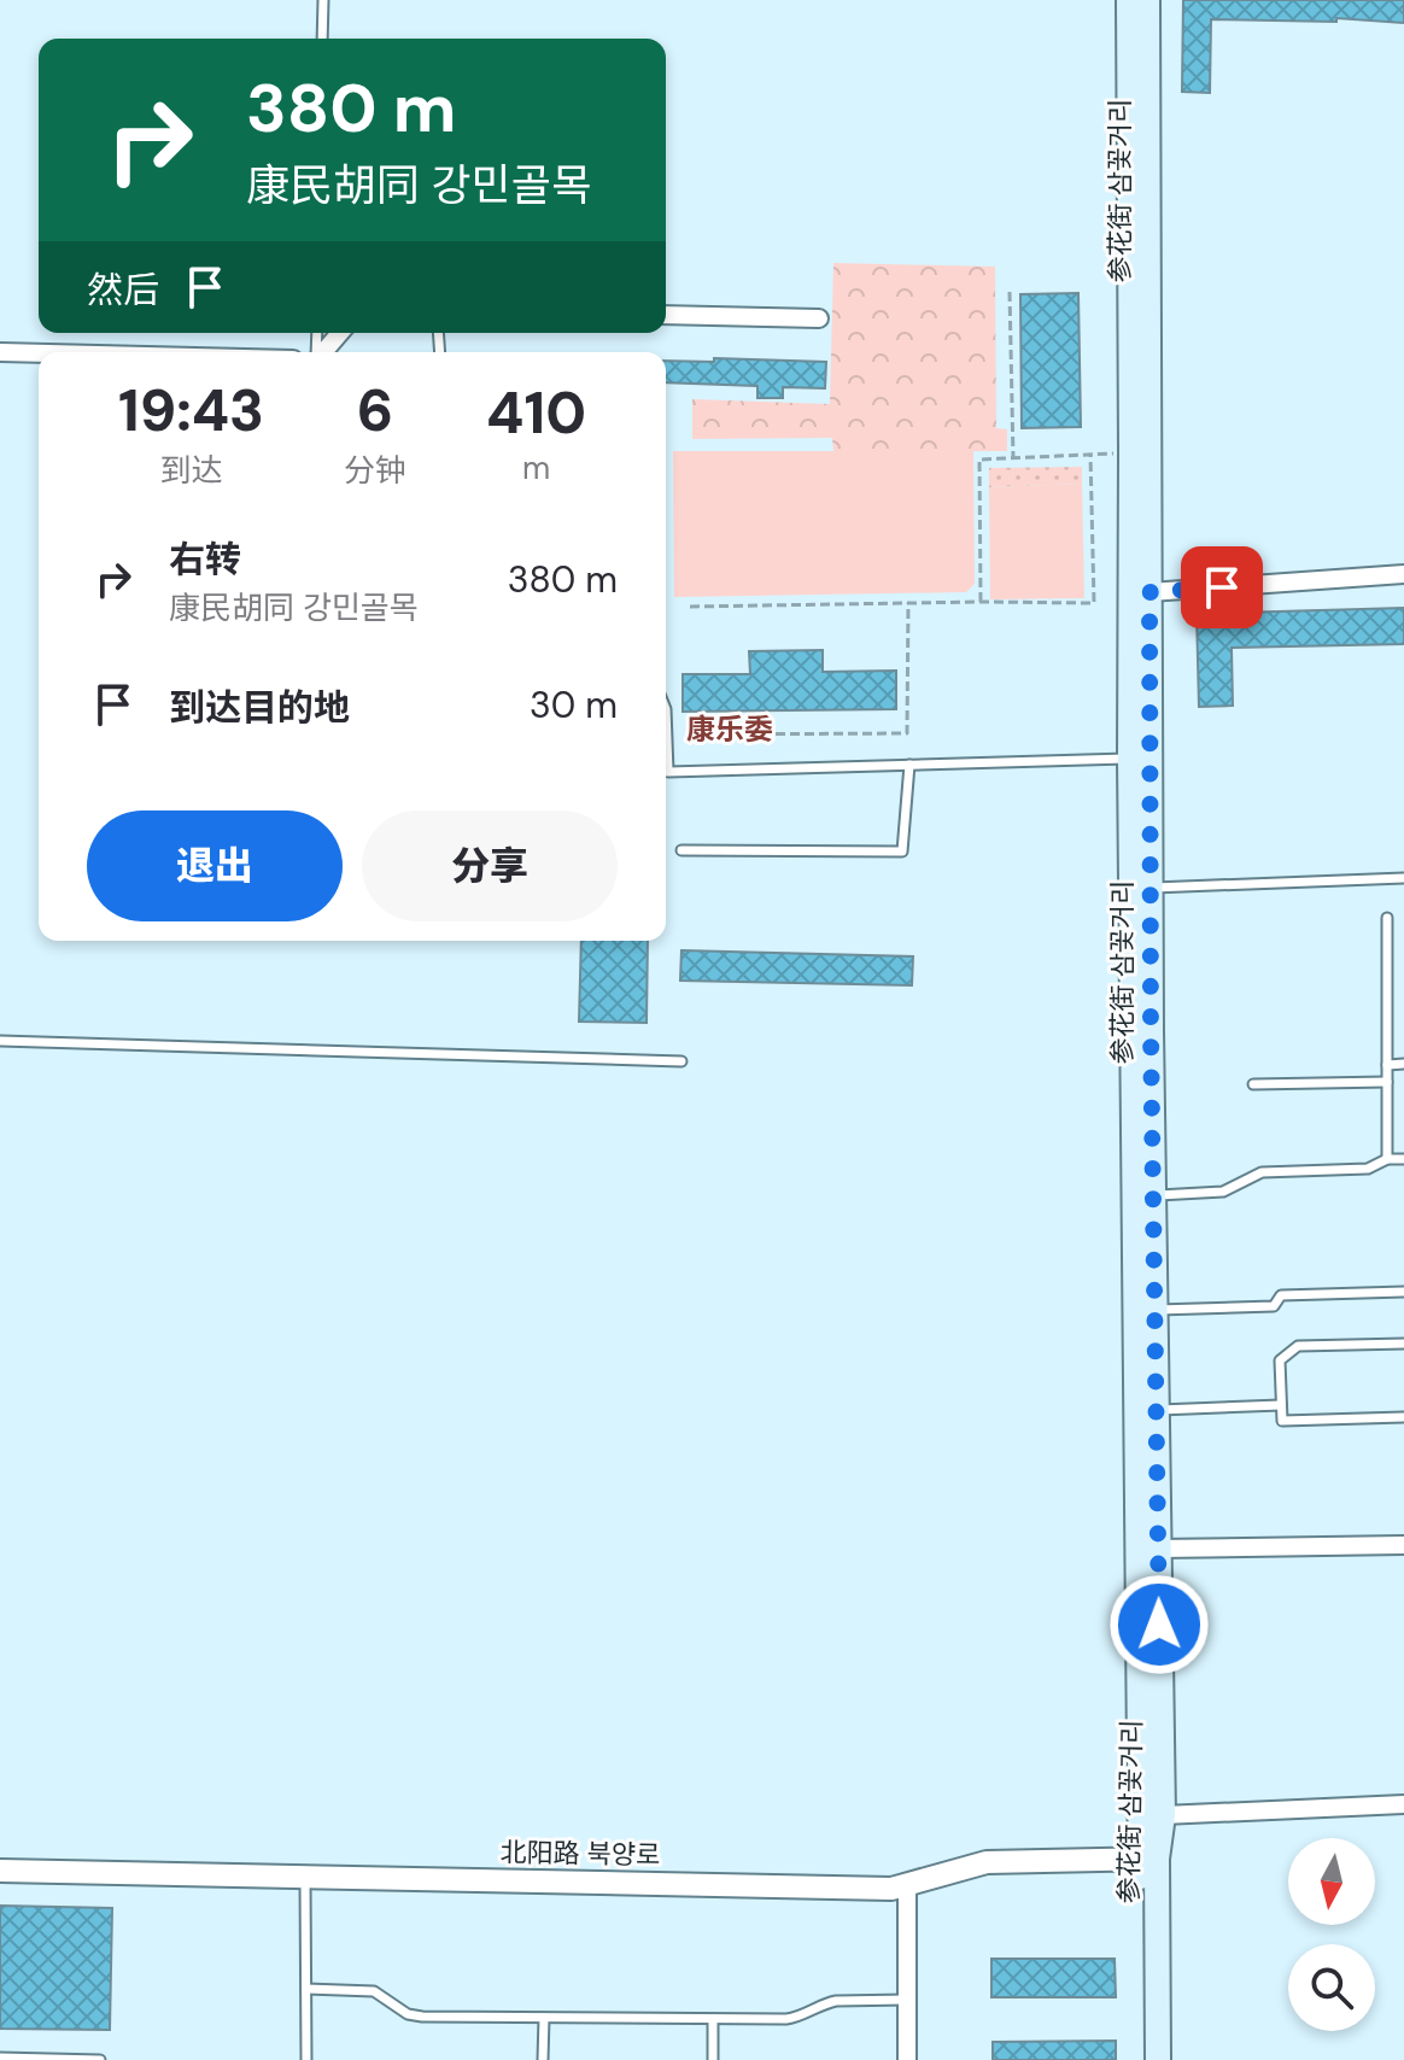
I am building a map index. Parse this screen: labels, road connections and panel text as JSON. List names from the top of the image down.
{
  "streets": {
    "main road": ["参花街 삼꽃거리"],
    "street": ["北阳路 북양로"]
  },
  "crossings": [
    ["参花街 삼꽃거리", "北阳路 북양로"]
  ],
  "districts": ["康乐委"],
  "north": "bottom",
  "page": {
    "turn": ["380 m", "康民胡同 강민골목"],
    "then": "然后",
    "eta": [
      "19:43",
      "到达",
      "6",
      "分钟",
      "410",
      "m"
    ],
    "list": [
      {
        "name": "右转",
        "note": "康民胡同 강민골목",
        "value": "380 m"
      },
      {
        "name": "到达目的地",
        "value": "30 m"
      }
    ],
    "buttons": ["退出", "分享"]
  }
}
